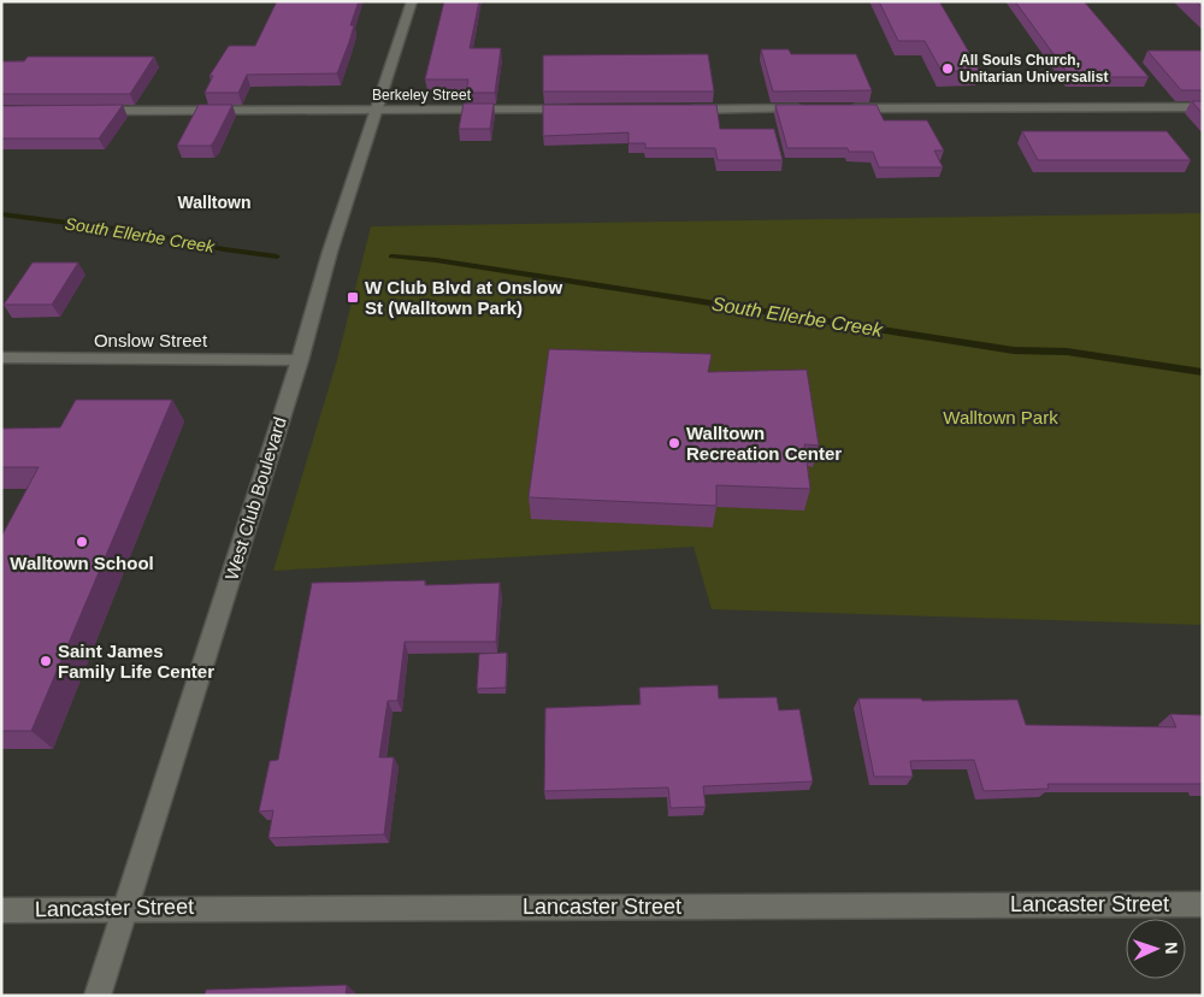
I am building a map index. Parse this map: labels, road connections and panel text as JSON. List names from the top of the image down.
{
  "streets": {
    "street": [
      "Berkeley Street",
      "Onslow Street",
      "West Club Boulevard",
      "Lancaster Street"
    ]
  },
  "crossings": [
    ["Berkeley Street", "West Club Boulevard"],
    ["Onslow Street", "West Club Boulevard"],
    ["West Club Boulevard", "Lancaster Street"]
  ],
  "districts": ["Walltown"],
  "water": ["South Ellerbe Creek"],
  "parks": ["Walltown Park"],
  "places": {
    "other": [
      "All Souls Church, Unitarian Universalist",
      "Walltown Recreation Center",
      "Walltown School",
      "Saint James Family Life Center"
    ],
    "transit": ["W Club Blvd at Onslow St (Walltown Park)"]
  },
  "north": "right"
}
